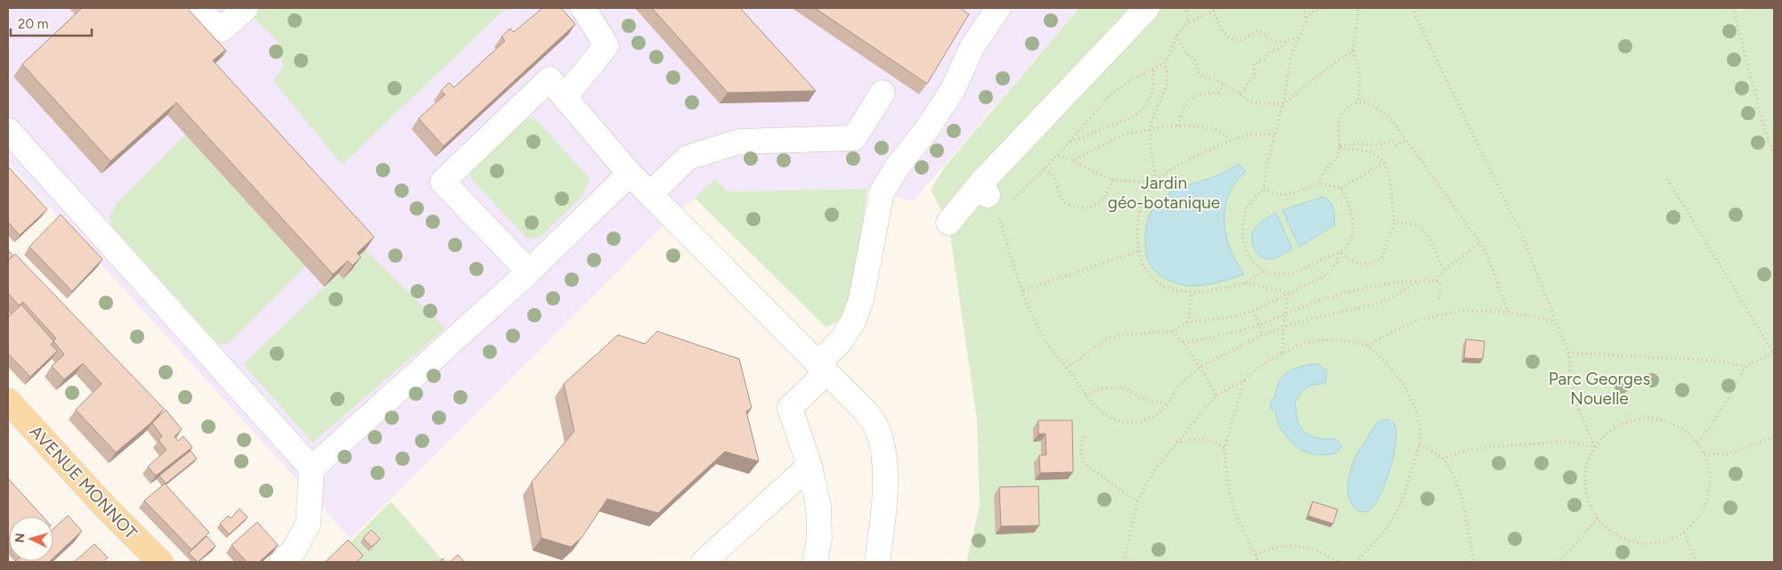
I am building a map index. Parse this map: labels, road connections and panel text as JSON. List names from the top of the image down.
{
  "streets": {
    "main road": ["AVENUE MONNOT"]
  },
  "parks": ["Jardin géo-botanique", "Parc Georges Nouelle"],
  "scale_bar": "20 m",
  "north": "left"
}
